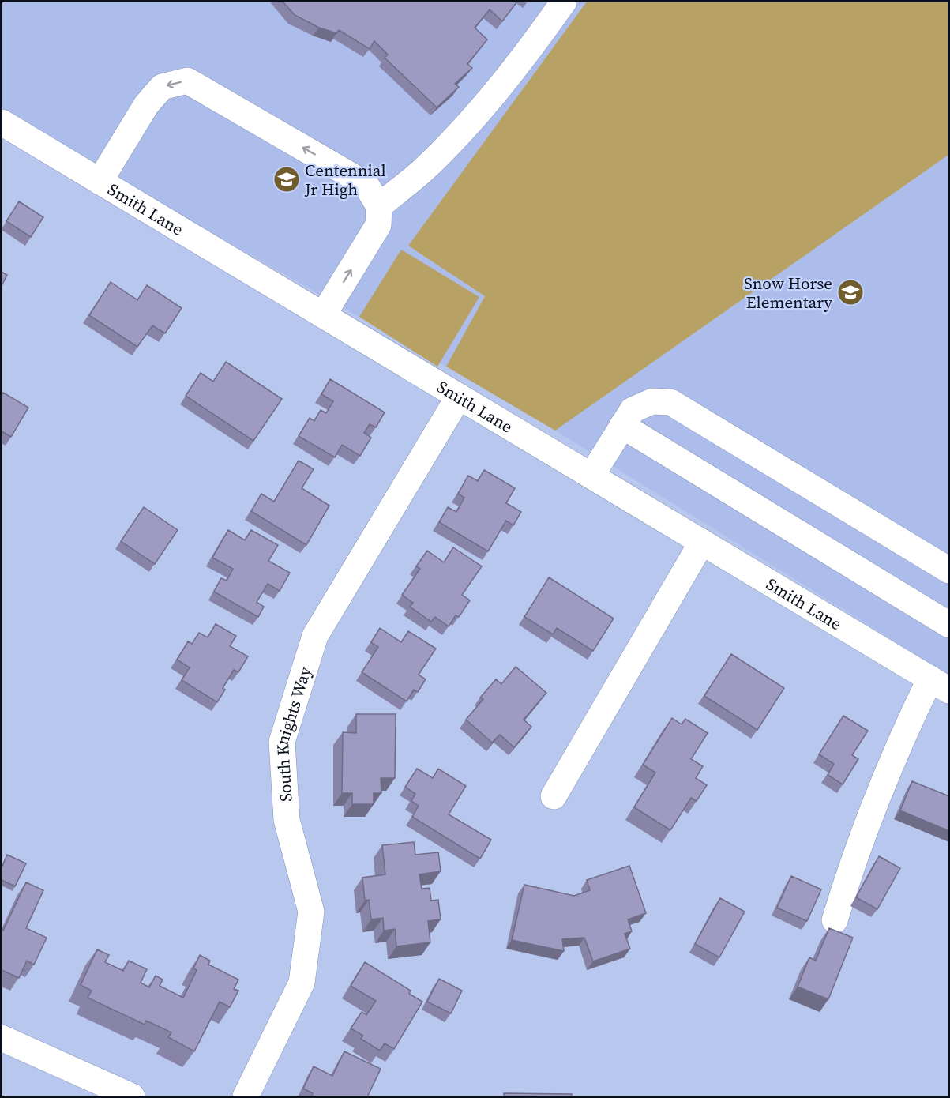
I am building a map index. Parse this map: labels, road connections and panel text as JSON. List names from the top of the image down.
{
  "streets": {
    "street": ["Smith Lane", "South Knights Way"]
  },
  "crossings": [
    ["Smith Lane", "South Knights Way"]
  ],
  "places": {
    "school or university": ["Centennial Jr High", "Snow Horse Elementary"]
  }
}
